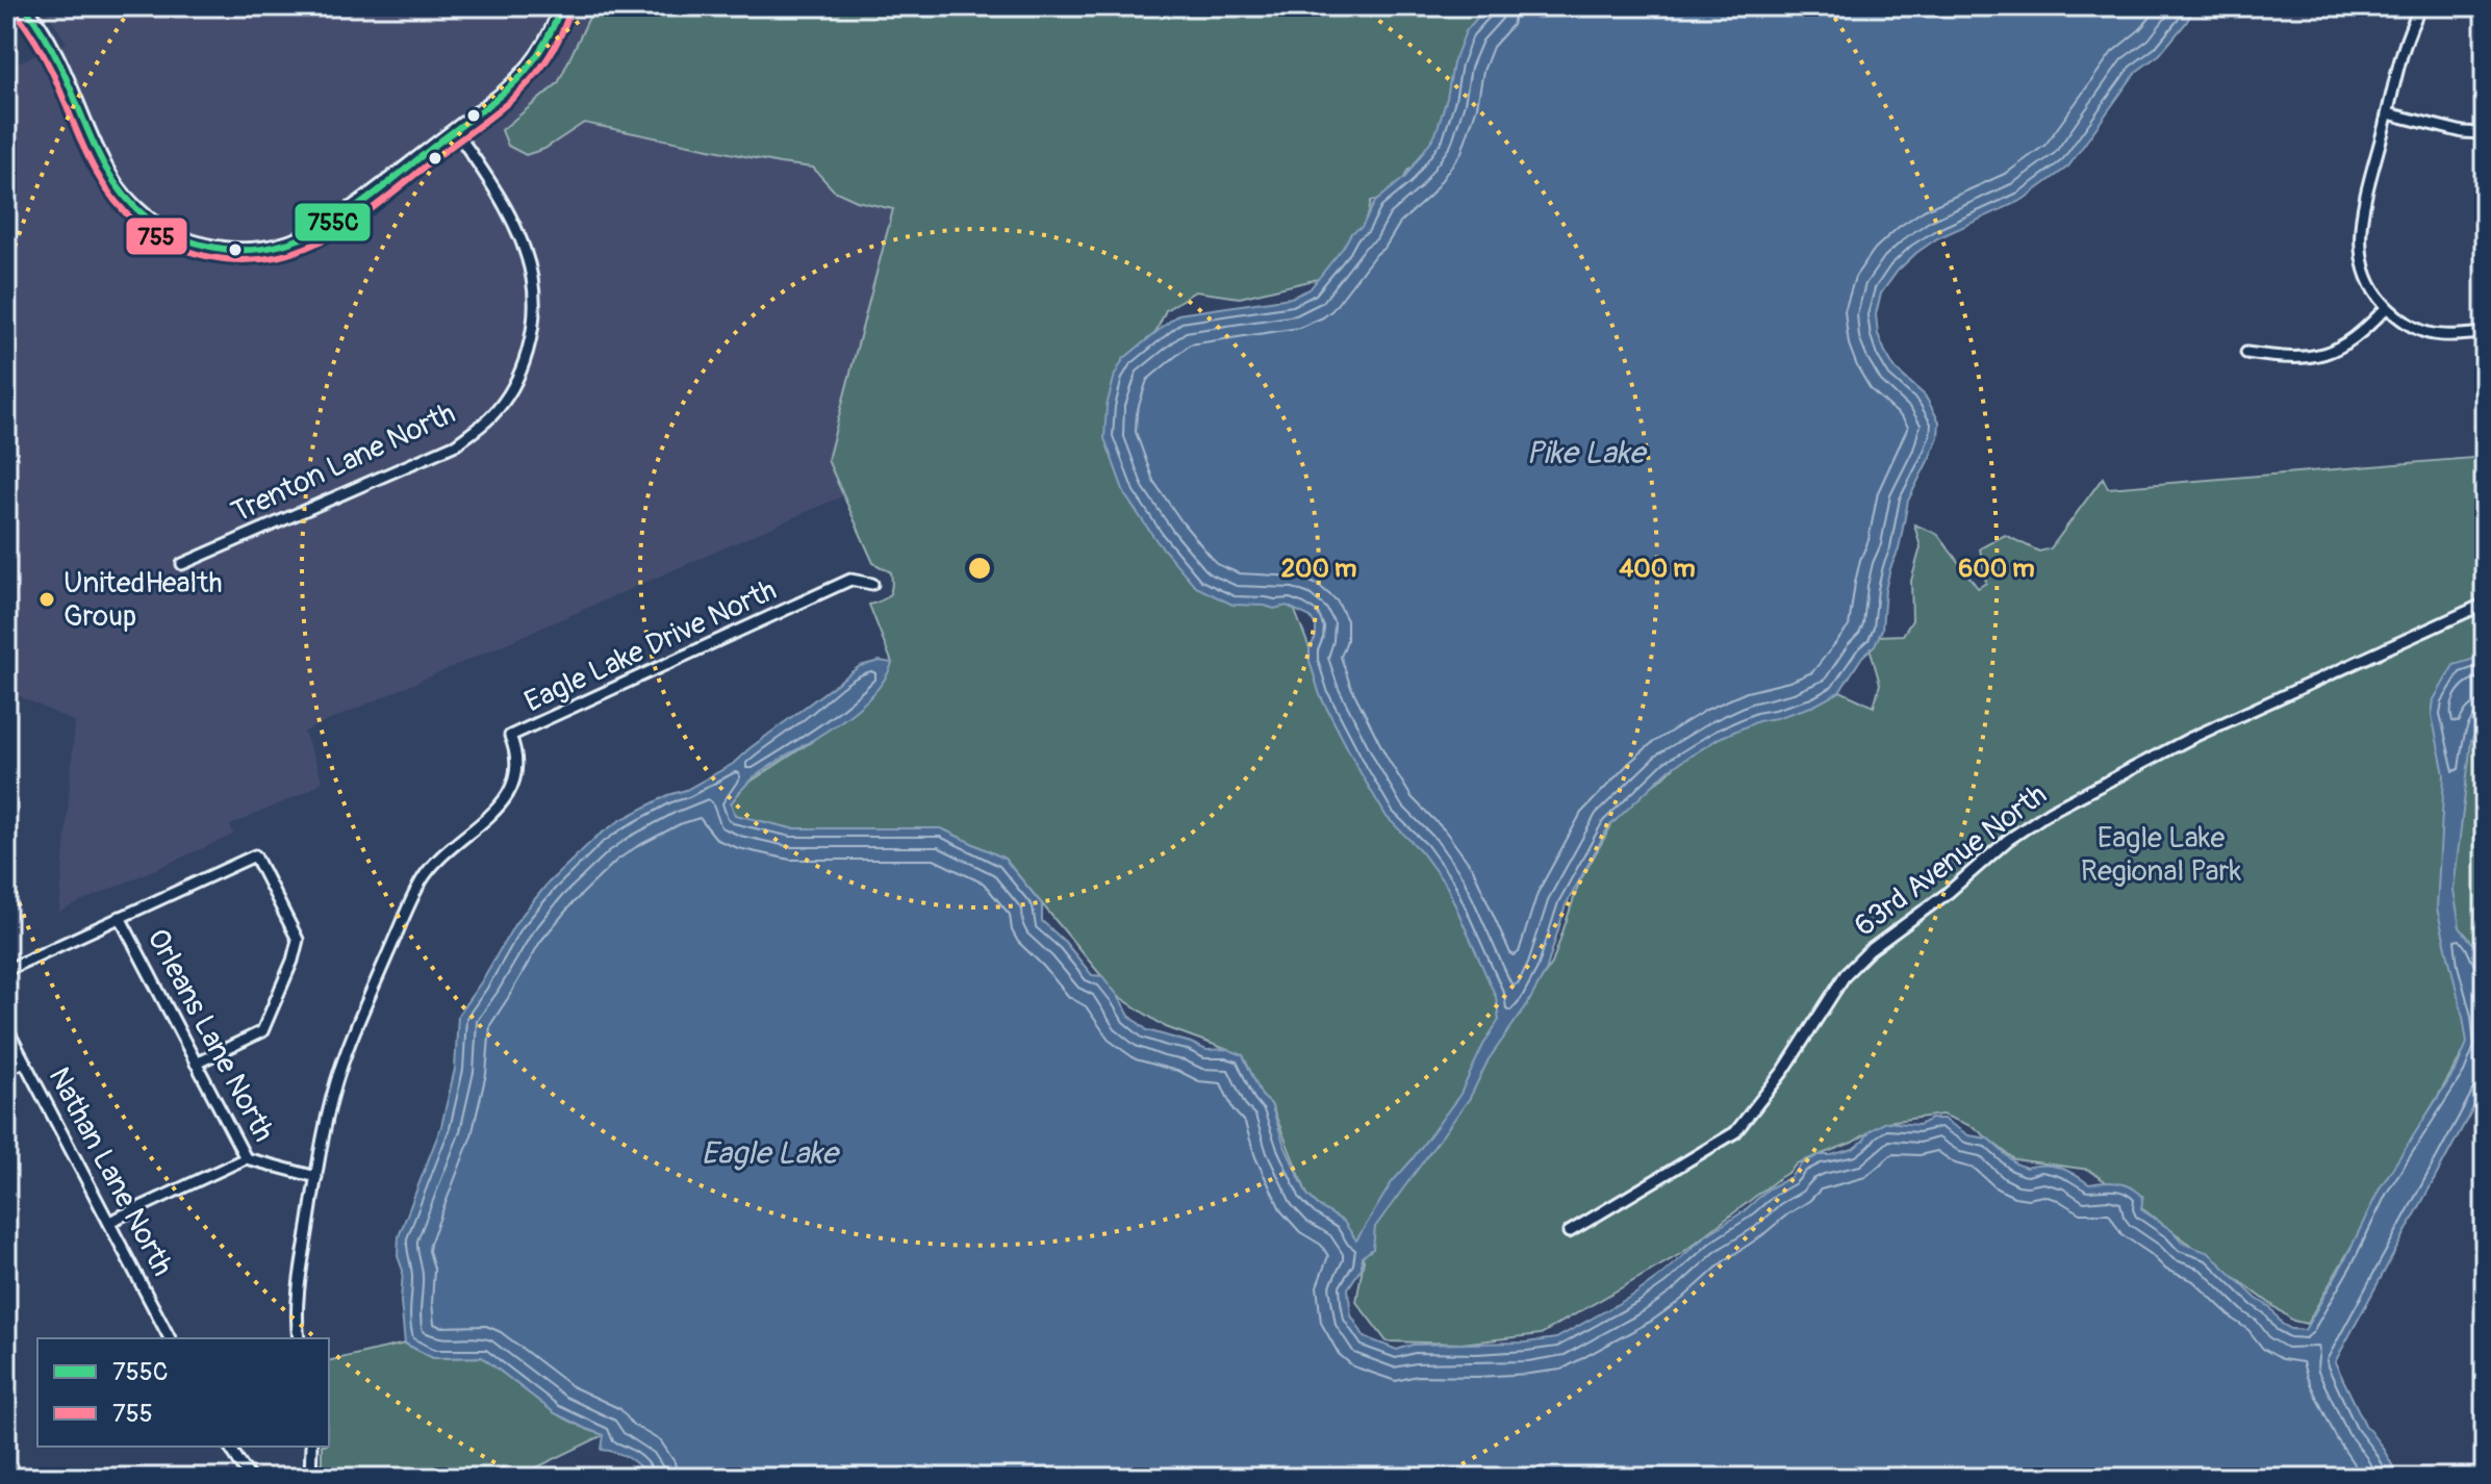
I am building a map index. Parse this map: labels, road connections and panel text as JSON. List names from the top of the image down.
{
  "streets": {
    "street": [
      "Trenton Lane North",
      "Eagle Lake Drive North",
      "63rd Avenue North",
      "Orleans Lane North",
      "Nathan Lane North"
    ]
  },
  "crossings": [
    ["Eagle Lake Drive North", "Orleans Lane North"]
  ],
  "water": ["Pike Lake", "Eagle Lake"],
  "parks": ["Eagle Lake Regional Park"],
  "places": ["UnitedHealth Group"],
  "lines": ["transit line 755C", "transit line 755"],
  "legend": ["755C", "755"],
  "rings": ["200 m", "400 m", "600 m"]
}
